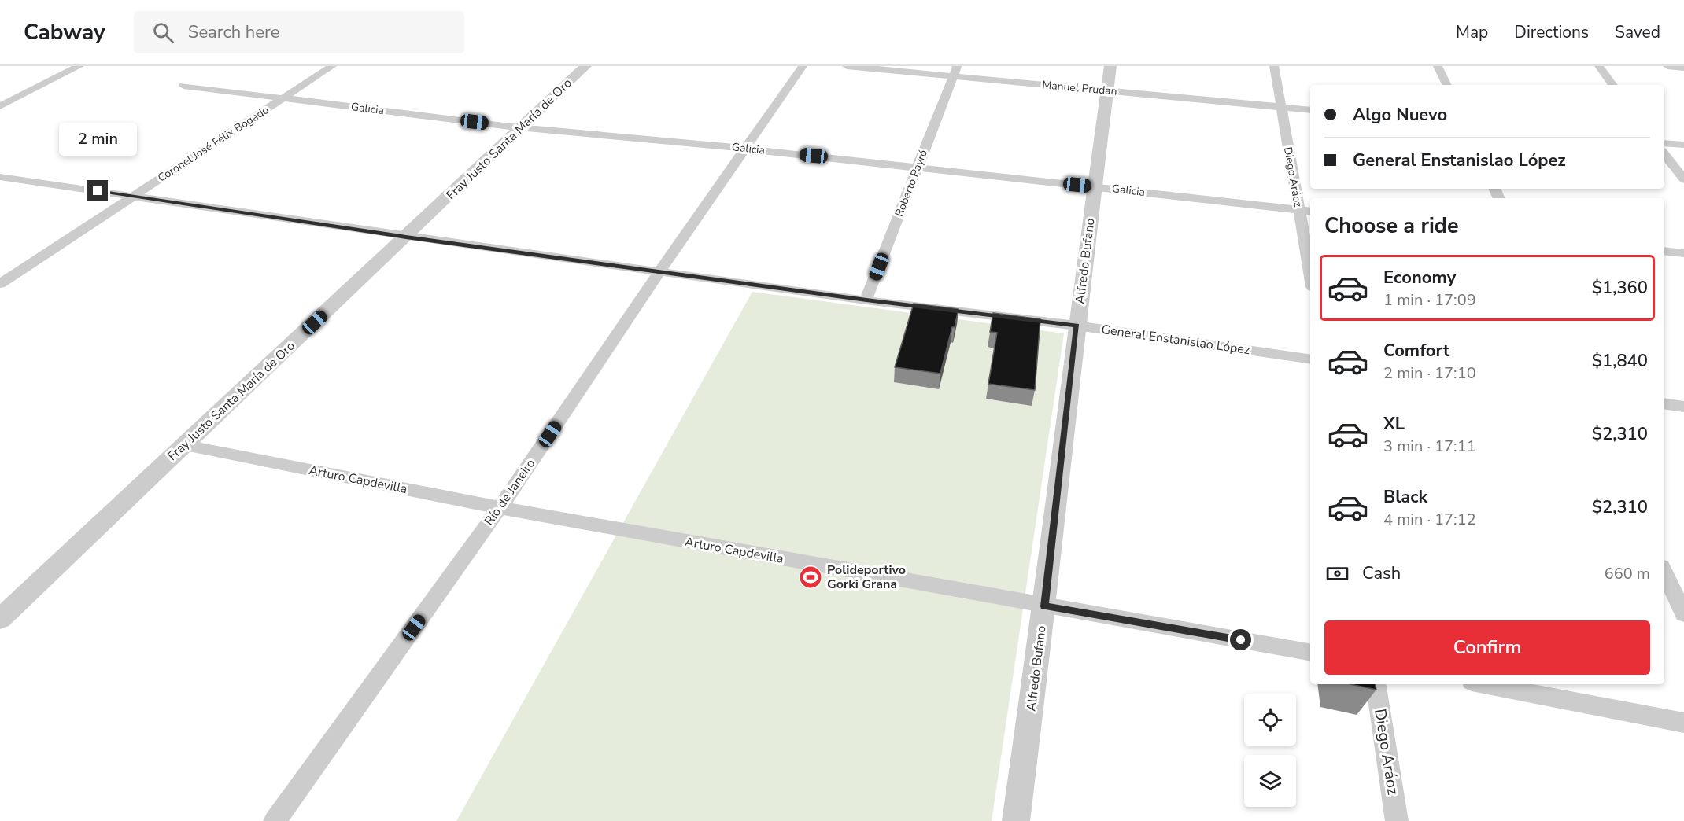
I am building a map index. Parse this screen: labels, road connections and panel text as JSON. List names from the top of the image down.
{
  "streets": {
    "street": [
      "Manuel Prudan",
      "Galicia",
      "Fray Justo Santa María de Oro",
      "Coronel José Félix Bogado",
      "Diego Aráoz",
      "Roberto Payró",
      "Alfredo Bufano",
      "General Enstanislao López",
      "Arturo Capdevilla",
      "Río de Janeiro"
    ]
  },
  "crossings": [
    ["Manuel Prudan", "Diego Aráoz"],
    ["Manuel Prudan", "Roberto Payró"],
    ["Manuel Prudan", "Alfredo Bufano"],
    ["Galicia", "Fray Justo Santa María de Oro"],
    ["Galicia", "Coronel José Félix Bogado"],
    ["Galicia", "Diego Aráoz"],
    ["Galicia", "Roberto Payró"],
    ["Galicia", "Alfredo Bufano"],
    ["Galicia", "Río de Janeiro"],
    ["Fray Justo Santa María de Oro", "General Enstanislao López"],
    ["Fray Justo Santa María de Oro", "Arturo Capdevilla"],
    ["Coronel José Félix Bogado", "General Enstanislao López"],
    ["Roberto Payró", "General Enstanislao López"],
    ["Alfredo Bufano", "General Enstanislao López"],
    ["Alfredo Bufano", "Arturo Capdevilla"],
    ["General Enstanislao López", "Río de Janeiro"],
    ["Arturo Capdevilla", "Río de Janeiro"]
  ],
  "places": {
    "sports": ["Polideportivo Gorki Grana"]
  },
  "page": {
    "header": "Cabway",
    "search": "Search here",
    "nav": ["Map", "Directions", "Saved"],
    "banner": ["Algo Nuevo", "General Enstanislao López"],
    "bubble": "2 min",
    "heading": "Choose a ride",
    "list": [
      {
        "name": "Economy",
        "note": "1 min · 17:09",
        "value": "$1,360"
      },
      {
        "name": "Comfort",
        "note": "2 min · 17:10",
        "value": "$1,840"
      },
      {
        "name": "XL",
        "note": "3 min · 17:11",
        "value": "$2,310"
      },
      {
        "name": "Black",
        "note": "4 min · 17:12",
        "value": "$2,310"
      }
    ],
    "pay": ["Cash", "660 m"],
    "buttons": "Confirm"
  }
}
